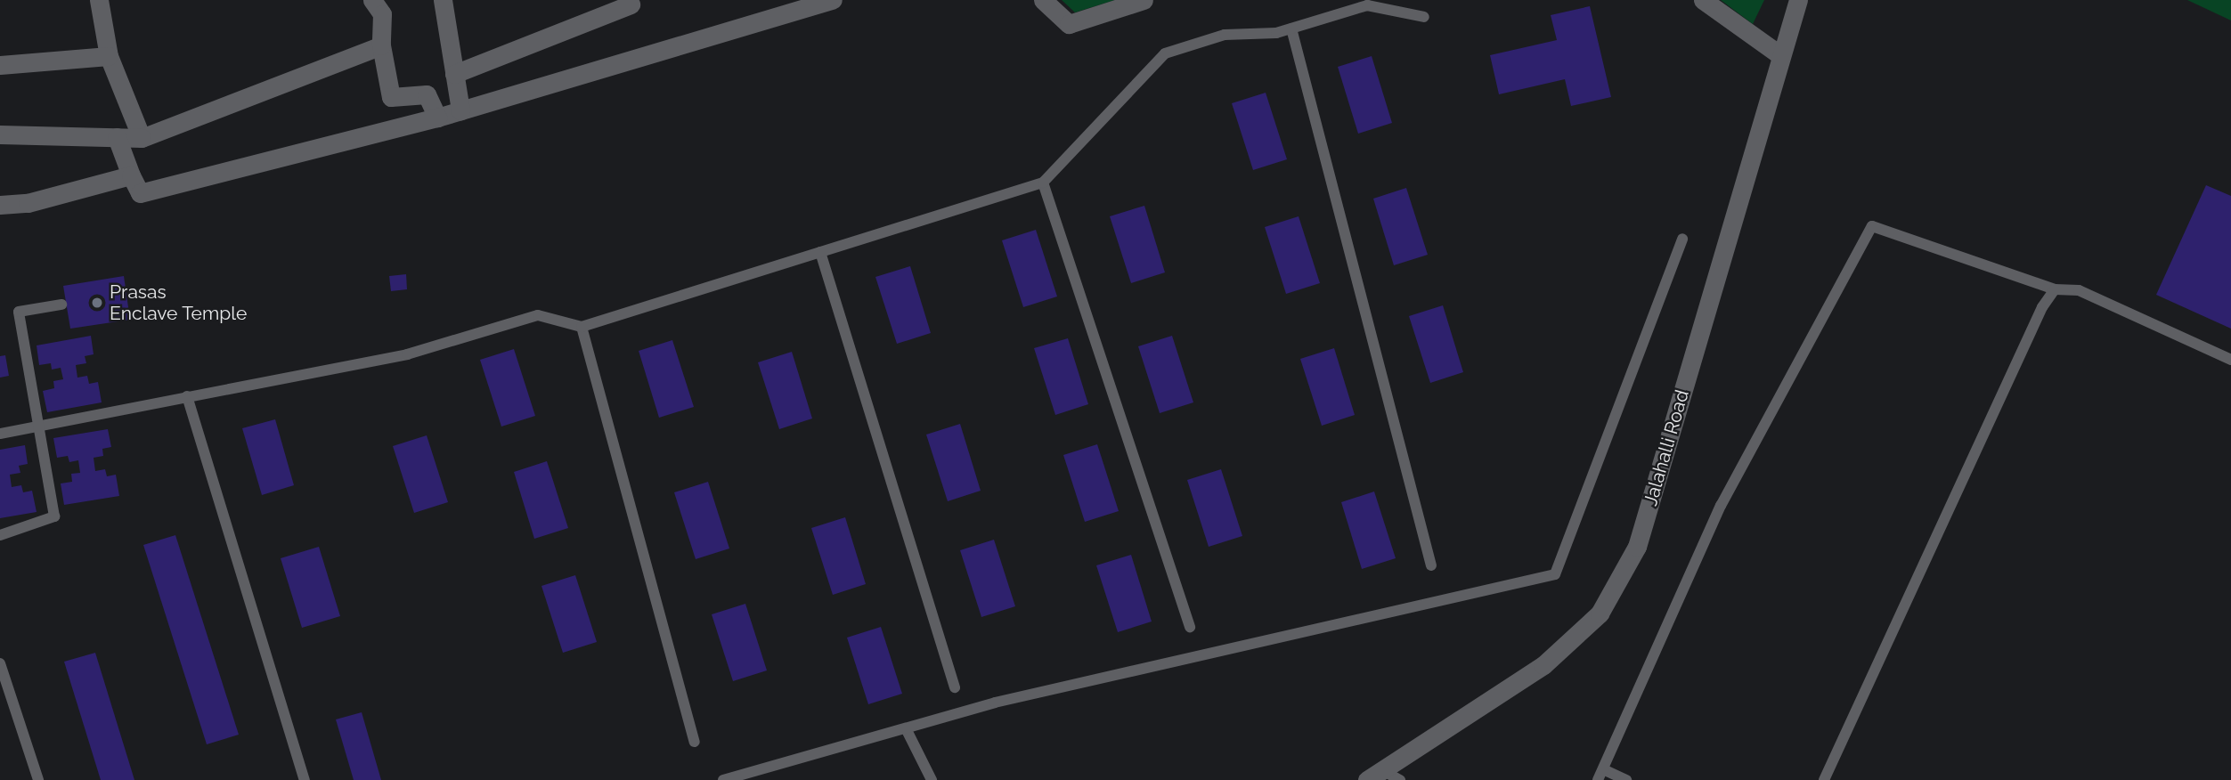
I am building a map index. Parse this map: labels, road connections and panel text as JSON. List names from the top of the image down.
{
  "streets": {
    "street": ["Jalahalli Road"]
  },
  "places": ["Prasas Enclave Temple"]
}
